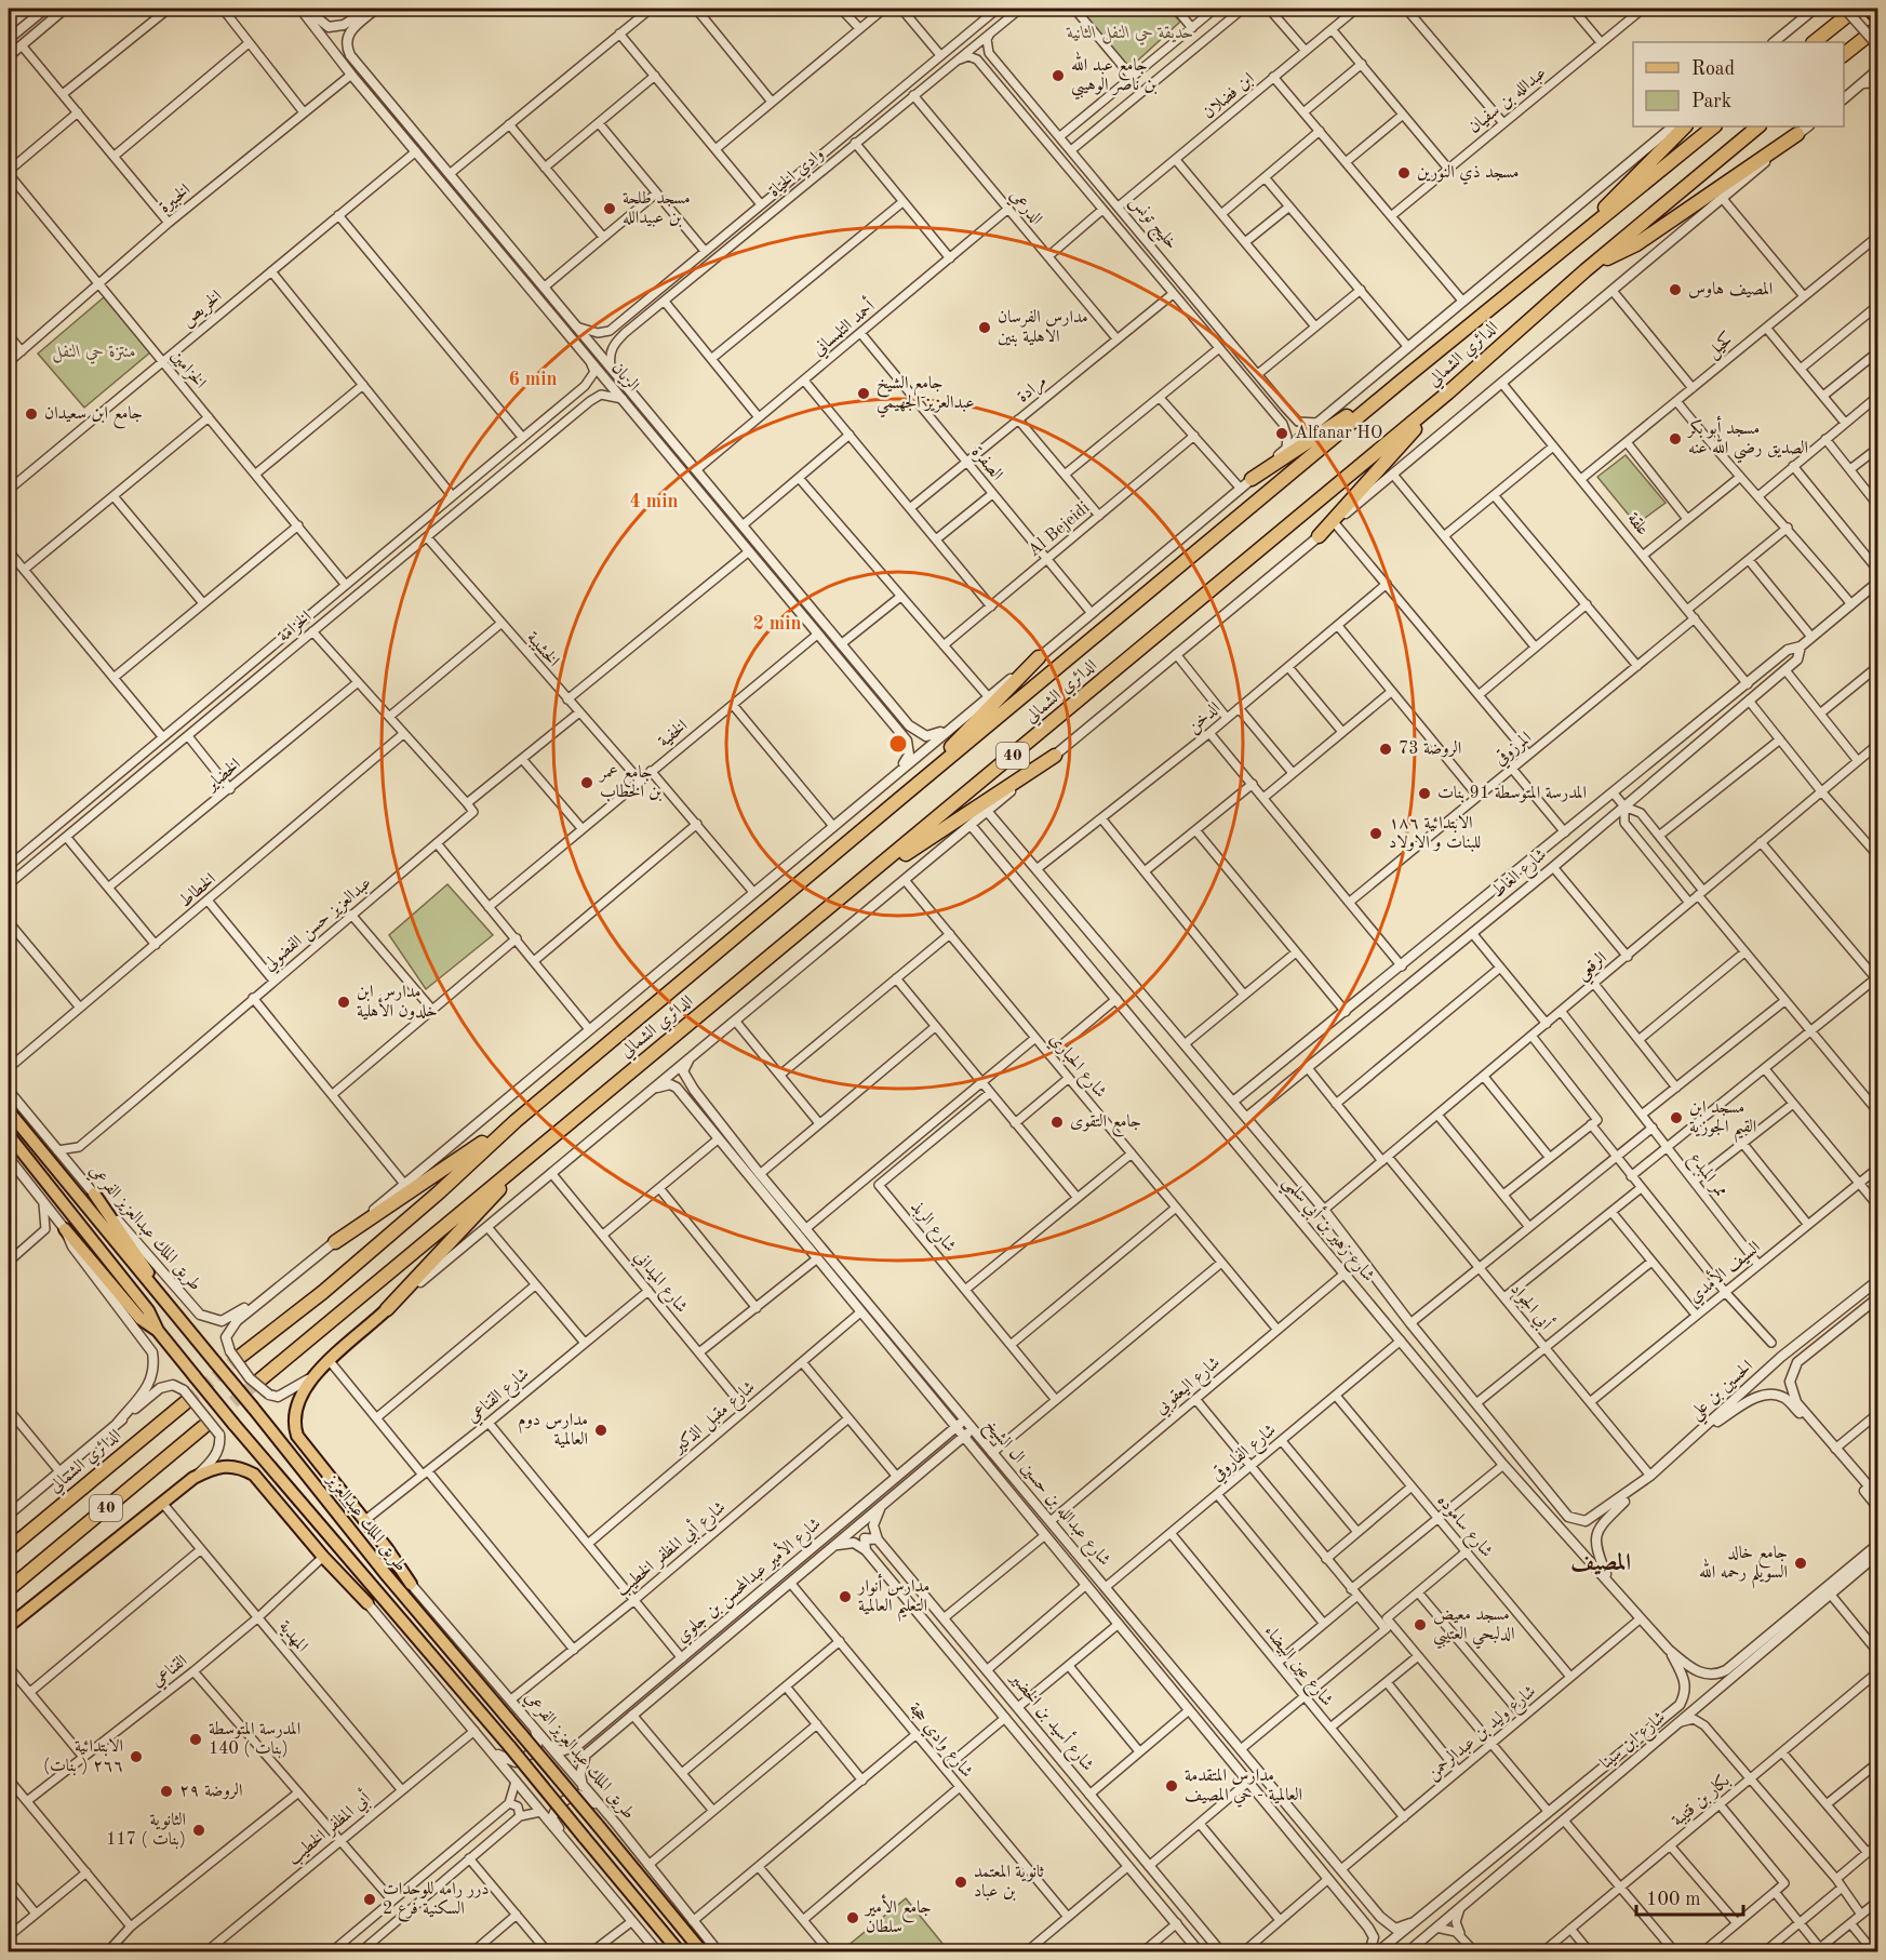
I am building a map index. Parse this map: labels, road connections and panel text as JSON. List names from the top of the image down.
{
  "streets": {
    "highway": ["الدائري الشمالي", "40"],
    "main road": ["طريق الملك عبدالعزيز"],
    "street": [
      "ابن فضلان",
      "عبدالله بن سفيان",
      "وادي الحياة",
      "الخبيرة",
      "الدرعي",
      "خليج تونس",
      "الخريص",
      "أحمد التلمساني",
      "كحيل",
      "الخزامين",
      "الريان",
      "مرادة",
      "الصفرة",
      "علقة",
      "Al Bejeidi",
      "الخزامة",
      "الخشيبة",
      "الدخن",
      "الخفية",
      "المرزوقي",
      "الخضاير",
      "شارع الغاط",
      "الخطاط",
      "عبدالعزيز حسن الفضولي",
      "الرقعي",
      "شارع الحباري",
      "ممر المبدع",
      "شارع الربذ",
      "طريق الملك عبدالعزيز الفرعي",
      "شارع زهير بن أبي سلمي",
      "السيف الأمدي",
      "شارع الميداني",
      "أبي الجواد",
      "شارع اليعقوبي",
      "الحسين بن علي",
      "شارع القناعي",
      "شارع مقبل الذكير",
      "شارع الفاروقي",
      "شارع عبدالله بن حسين ال الشيخ",
      "شارع ساموده",
      "شارع أبي المظفر الخطيب",
      "شارع الأمير عبدالمحسن بن جلوي",
      "المهدية",
      "شارع عين البيضاء",
      "القناعي",
      "شارع أسيد بن الخضير",
      "شارع وليد بن عبدالرحمن",
      "شارع وادي حجة",
      "شارع ابن سينا",
      "بكار بن قتيبة",
      "أبي المظفر الخطيب"
    ]
  },
  "crossings": [
    ["ابن فضلان", "خليج تونس"],
    ["وادي الحياة", "الدرعي"],
    ["وادي الحياة", "خليج تونس"],
    ["وادي الحياة", "الريان"],
    ["الخبيرة", "الخزامين"],
    ["الخبيرة", "الريان"],
    ["الدرعي", "أحمد التلمساني"],
    ["الدرعي", "مرادة"],
    ["خليج تونس", "مرادة"],
    ["الخريص", "الخزامين"],
    ["الخريص", "الريان"],
    ["أحمد التلمساني", "الريان"],
    ["أحمد التلمساني", "الصفرة"],
    ["كحيل", "علقة"],
    ["الخزامين", "الخزامة"],
    ["الريان", "الخزامة"],
    ["الريان", "الخفية"],
    ["مرادة", "الصفرة"],
    ["الصفرة", "Al Bejeidi"],
    ["علقة", "المرزوقي"],
    ["علقة", "شارع الغاط"],
    ["الخزامة", "الخشيبة"],
    ["الخشيبة", "الخفية"],
    ["الخشيبة", "عبدالعزيز حسن الفضولي"],
    ["الدخن", "شارع زهير بن أبي سلمي"],
    ["شارع الغاط", "شارع زهير بن أبي سلمي"],
    ["شارع الغاط", "أبي الجواد"],
    ["عبدالعزيز حسن الفضولي", "طريق الملك عبدالعزيز الفرعي"],
    ["الرقعي", "ممر المبدع"],
    ["الرقعي", "شارع زهير بن أبي سلمي"],
    ["الرقعي", "أبي الجواد"],
    ["شارع الحباري", "شارع اليعقوبي"],
    ["ممر المبدع", "السيف الأمدي"],
    ["طريق الملك عبدالعزيز الفرعي", "شارع أبي المظفر الخطيب"],
    ["شارع زهير بن أبي سلمي", "شارع اليعقوبي"],
    ["شارع زهير بن أبي سلمي", "الحسين بن علي"],
    ["شارع زهير بن أبي سلمي", "شارع الفاروقي"],
    ["شارع زهير بن أبي سلمي", "شارع وليد بن عبدالرحمن"],
    ["شارع زهير بن أبي سلمي", "شارع ابن سينا"],
    ["السيف الأمدي", "أبي الجواد"],
    ["شارع الميداني", "شارع القناعي"],
    ["شارع الميداني", "شارع مقبل الذكير"],
    ["أبي الجواد", "الحسين بن علي"],
    ["شارع اليعقوبي", "شارع عبدالله بن حسين ال الشيخ"],
    ["شارع مقبل الذكير", "شارع عبدالله بن حسين ال الشيخ"],
    ["شارع الفاروقي", "شارع عبدالله بن حسين ال الشيخ"],
    ["شارع الفاروقي", "شارع ساموده"],
    ["شارع الفاروقي", "شارع عين البيضاء"],
    ["شارع عبدالله بن حسين ال الشيخ", "شارع الأمير عبدالمحسن بن جلوي"],
    ["شارع عبدالله بن حسين ال الشيخ", "شارع وليد بن عبدالرحمن"],
    ["شارع ساموده", "شارع وليد بن عبدالرحمن"],
    ["شارع الأمير عبدالمحسن بن جلوي", "شارع وادي حجة"],
    ["المهدية", "القناعي"],
    ["المهدية", "أبي المظفر الخطيب"],
    ["شارع عين البيضاء", "شارع وليد بن عبدالرحمن"]
  ],
  "districts": ["المصيف"],
  "parks": ["حديقة حي النفل الثانية", "منتزة حي النفل"],
  "places": [
    "جامع عبد الله بن ناصر الوهيبي",
    "مسجد ذي النورين",
    "مسجد طلحة بن عبيدالله",
    "المصيف هاوس",
    "مدارس الفرسان الاهلية بنين",
    "جامع الشيخ عبدالعزيز الجهيمي",
    "جامع ابن سعيدان",
    "Alfanar HO",
    "مسجد أبو بكر الصديق رضي الله عنه",
    "الروضة 73",
    "جامع عمر بن الخطاب",
    "المدرسة المتوسطة 91 بنات",
    "الابتدائية ١٨٦ للبنات و الاولاد",
    "مدارس ابن خلدون الأهلية",
    "مسجد ابن القيم الجوزية",
    "جامع التقوى",
    "مدارس دوم العالمية",
    "جامع خالد السويلم رحمه الله",
    "مدارس أنوار التعليم العالمية",
    "مسجد معيض الدلبحي العتيبي",
    "المدرسة المتوسطة 140 ( بنات)",
    "الابتدائية ٢٦٦ ( بنات)",
    "مدارس المتقدمة العالمية - حي المصيف",
    "الروضة ٢٩",
    "الثانوية 117 ( بنات)",
    "ثانوية المعتمد بن عباد",
    "درر رامه للوحدات السكنية فرع 2",
    "جامع الأمير سلطان"
  ],
  "legend": ["Road", "Park"],
  "scale_bar": "100 m",
  "rings": ["6 min", "4 min", "2 min"]
}
